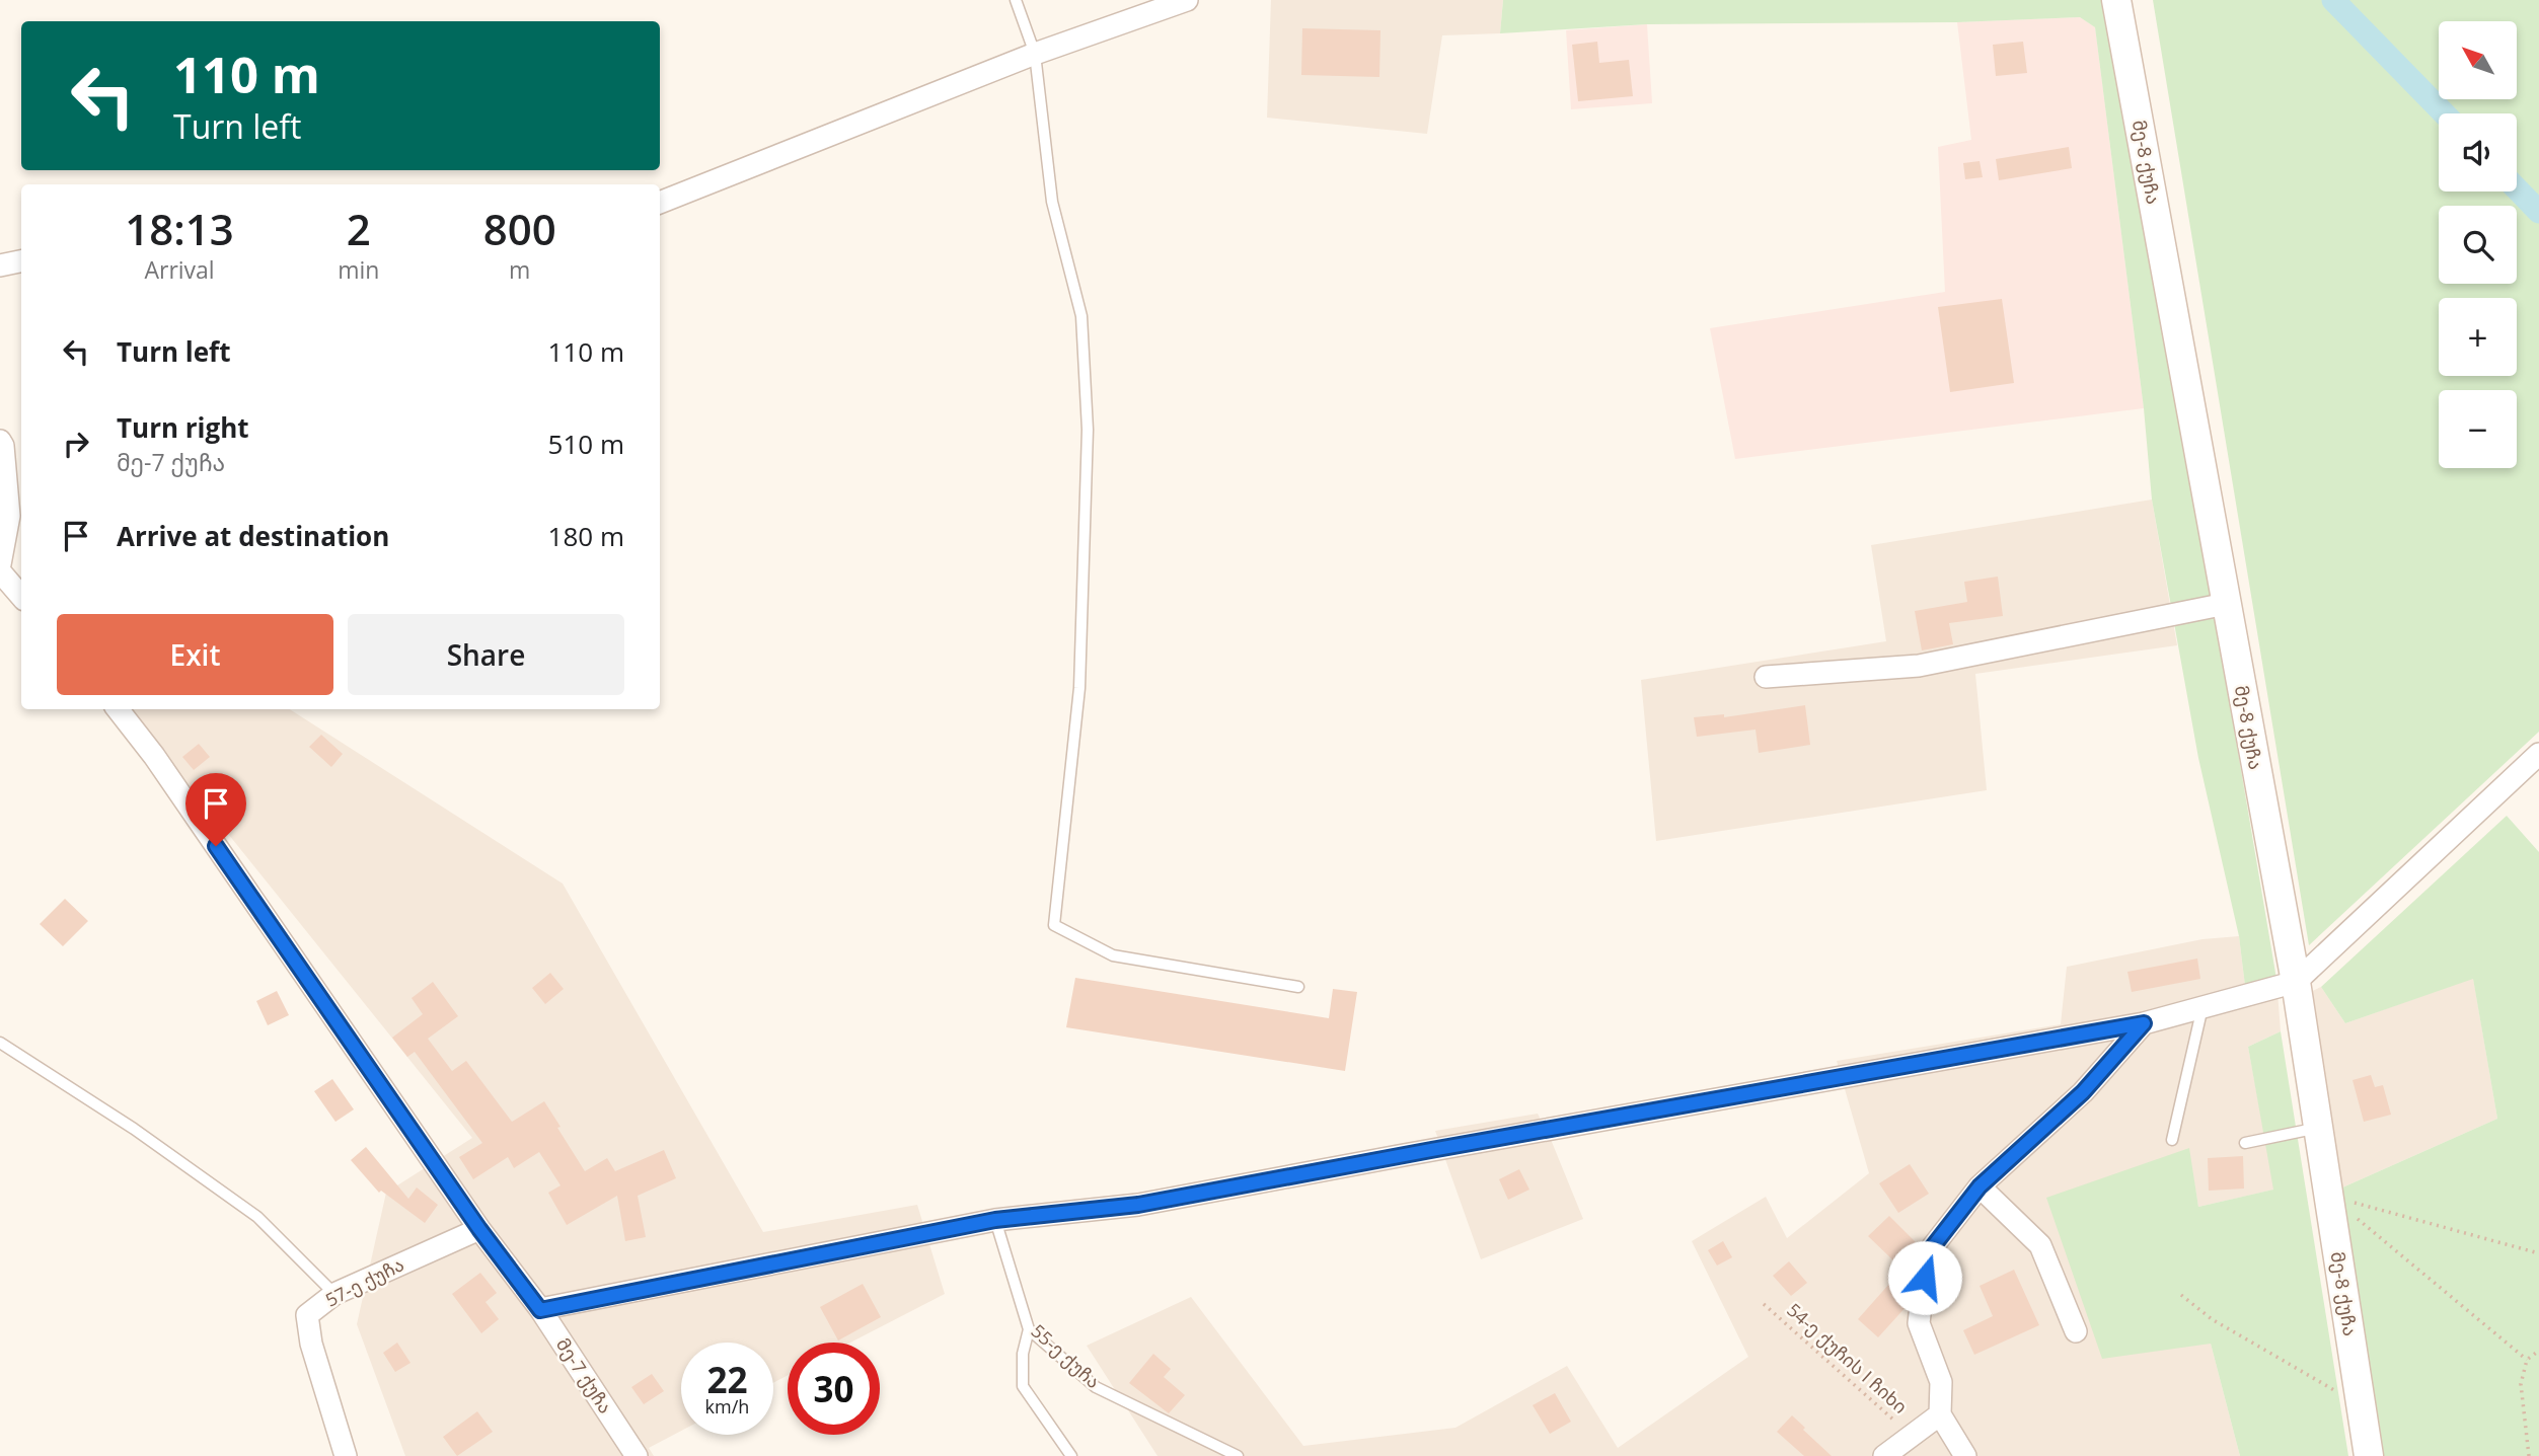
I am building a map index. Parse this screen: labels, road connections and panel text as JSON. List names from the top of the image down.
{
  "streets": {
    "street": ["მე-8 ქუჩა", "57-ე ქუჩა", "მე-7 ქუჩა"],
    "lane": ["55-ე ქუჩა"],
    "path": ["54-ე ქუჩის I ჩიხი"]
  },
  "crossings": [
    ["57-ე ქუჩა", "მე-7 ქუჩა"]
  ],
  "north": "top left",
  "page": {
    "map_buttons": ["+", "−"],
    "turn": ["110 m", "Turn left"],
    "eta": [
      "18:13",
      "Arrival",
      "2",
      "min",
      "800",
      "m"
    ],
    "list": [
      {
        "name": "Turn left",
        "value": "110 m"
      },
      {
        "name": "Turn right",
        "note": "მე-7 ქუჩა",
        "value": "510 m"
      },
      {
        "name": "Arrive at destination",
        "value": "180 m"
      }
    ],
    "buttons": ["Exit", "Share"],
    "speed": "22 km/h",
    "limit": "30"
  }
}
